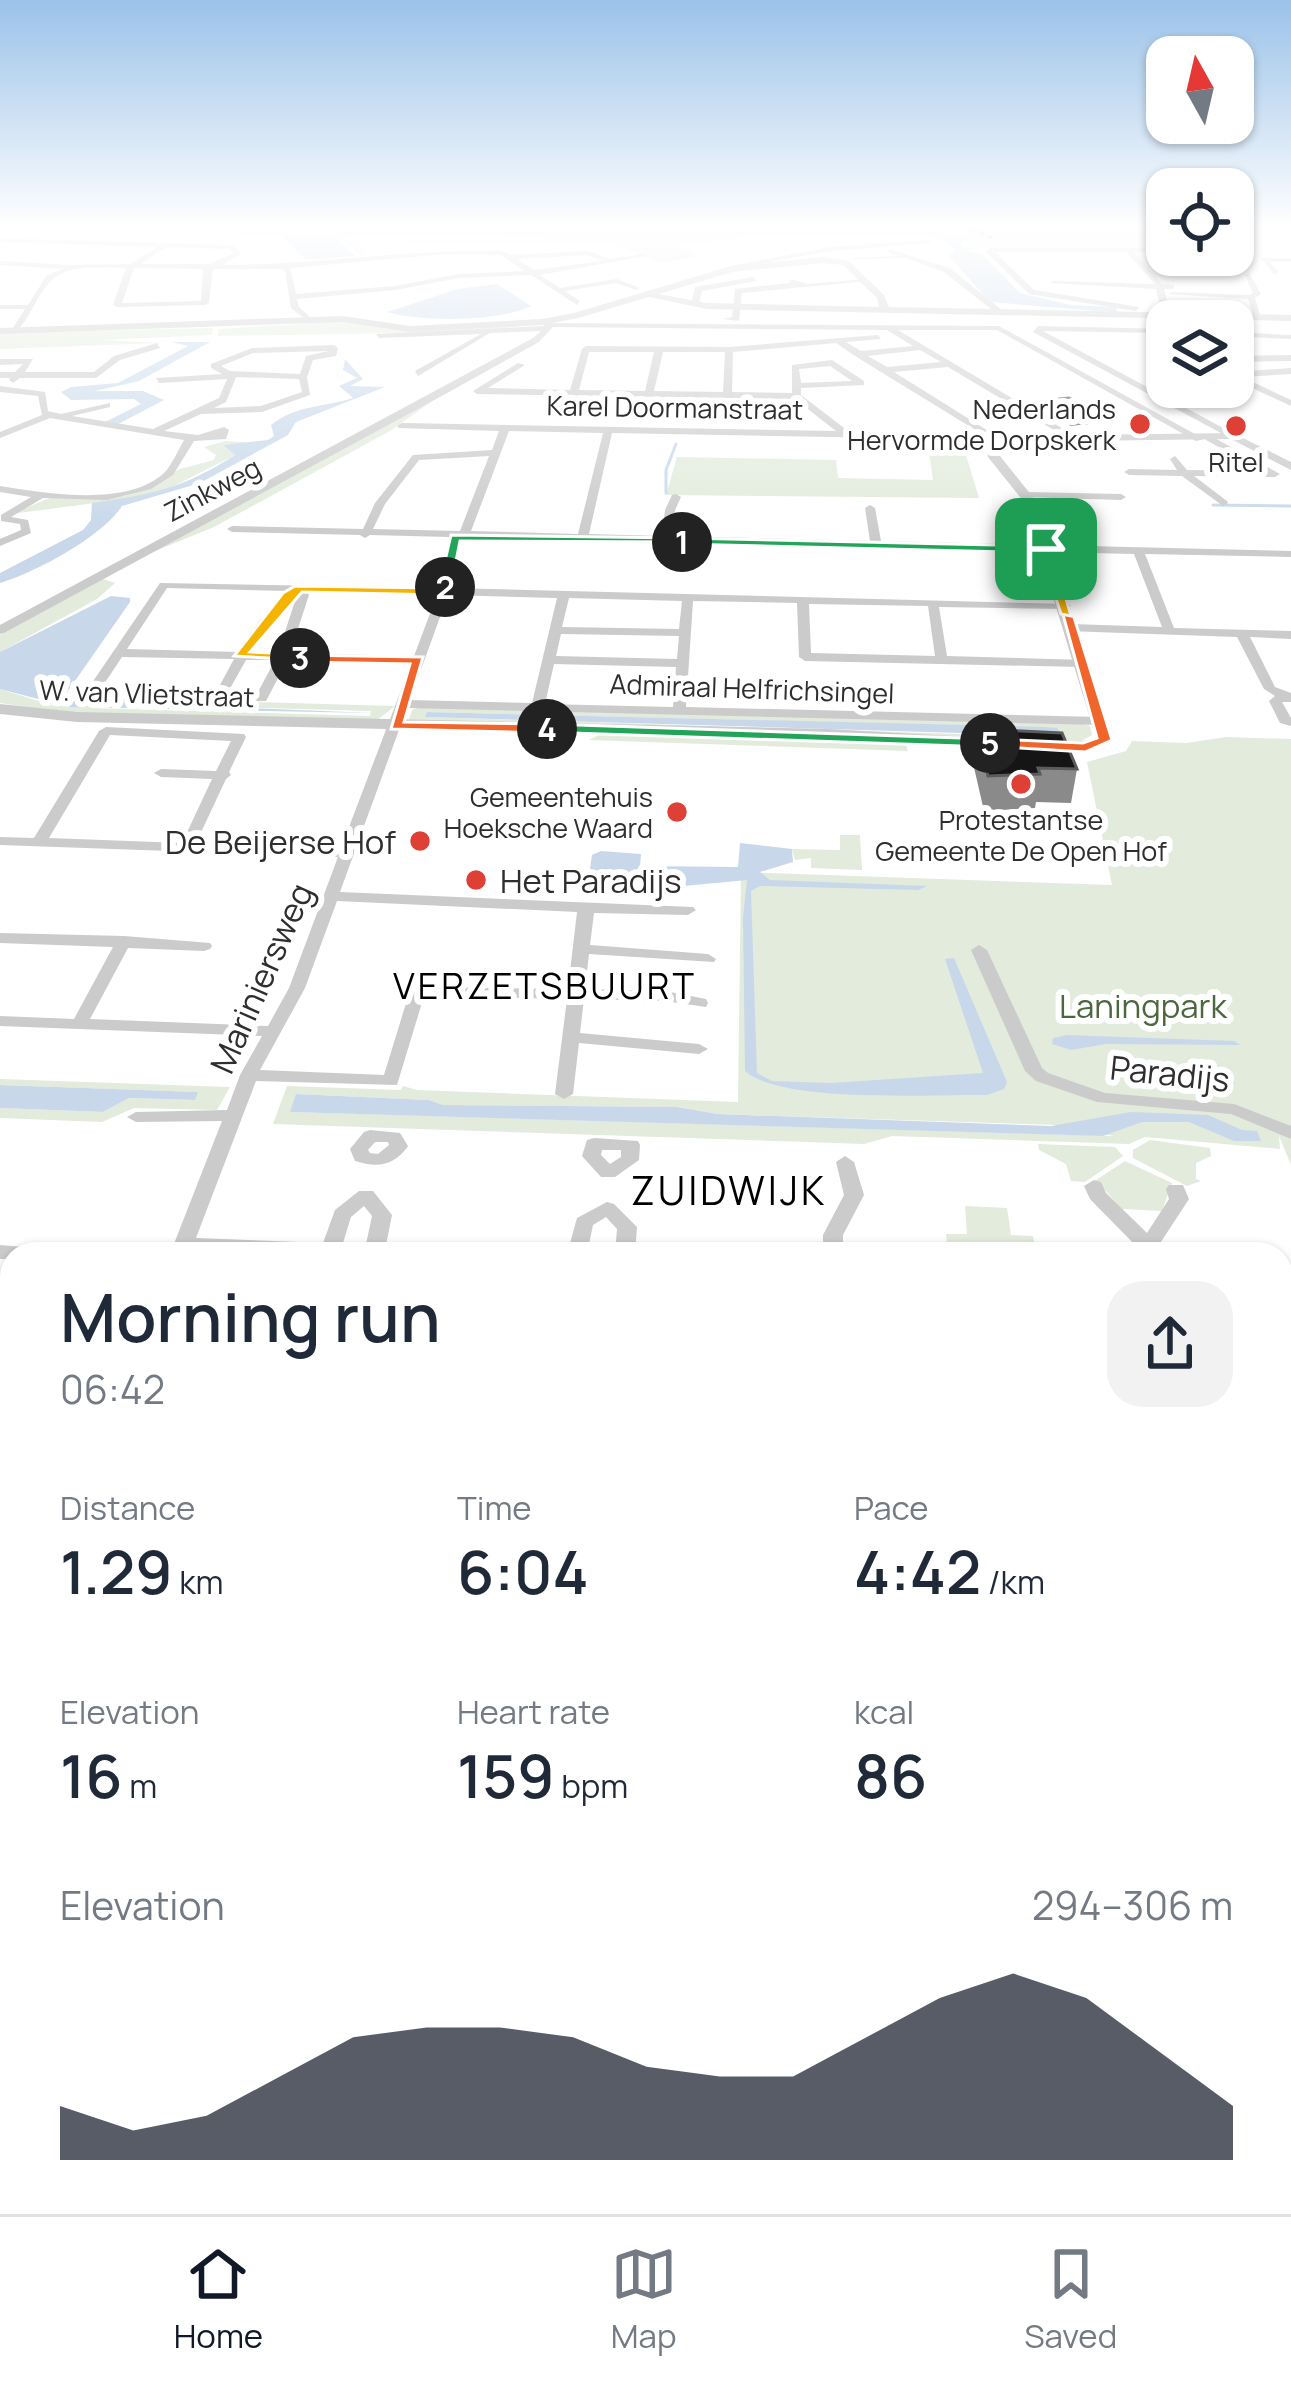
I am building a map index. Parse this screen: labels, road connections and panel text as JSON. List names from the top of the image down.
{
  "streets": {
    "street": [
      "Karel Doormanstraat",
      "Zinkweg",
      "Admiraal Helfrichsingel",
      "W. van Vlietstraat",
      "Mariniersweg",
      "Paradijs"
    ]
  },
  "crossings": [
    ["Karel Doormanstraat", "Zinkweg"],
    ["Karel Doormanstraat", "Mariniersweg"],
    ["Admiraal Helfrichsingel", "W. van Vlietstraat"],
    ["Admiraal Helfrichsingel", "Mariniersweg"],
    ["W. van Vlietstraat", "Mariniersweg"]
  ],
  "districts": ["VERZETSBUURT", "ZUIDWIJK"],
  "parks": ["Laningpark"],
  "places": [
    "Nederlands Hervormde Dorpskerk",
    "Ritel",
    "Protestantse Gemeente De Open Hof",
    "Gemeentehuis Hoeksche Waard",
    "De Beijerse Hof",
    "Het Paradijs"
  ],
  "north": "top",
  "page": {
    "pins": [
      "1",
      "2",
      "3",
      "4",
      "5"
    ],
    "heading": ["Morning run", "06:42"],
    "stats": [
      ["Distance", "1.29 km"],
      ["Time", "6:04"],
      ["Pace", "4:42 /km"],
      ["Elevation", "16 m"],
      ["Heart rate", "159 bpm"],
      ["kcal", "86"]
    ],
    "chart": ["Elevation", "294–306 m"],
    "tabs": ["Home", "Map", "Saved"]
  }
}
